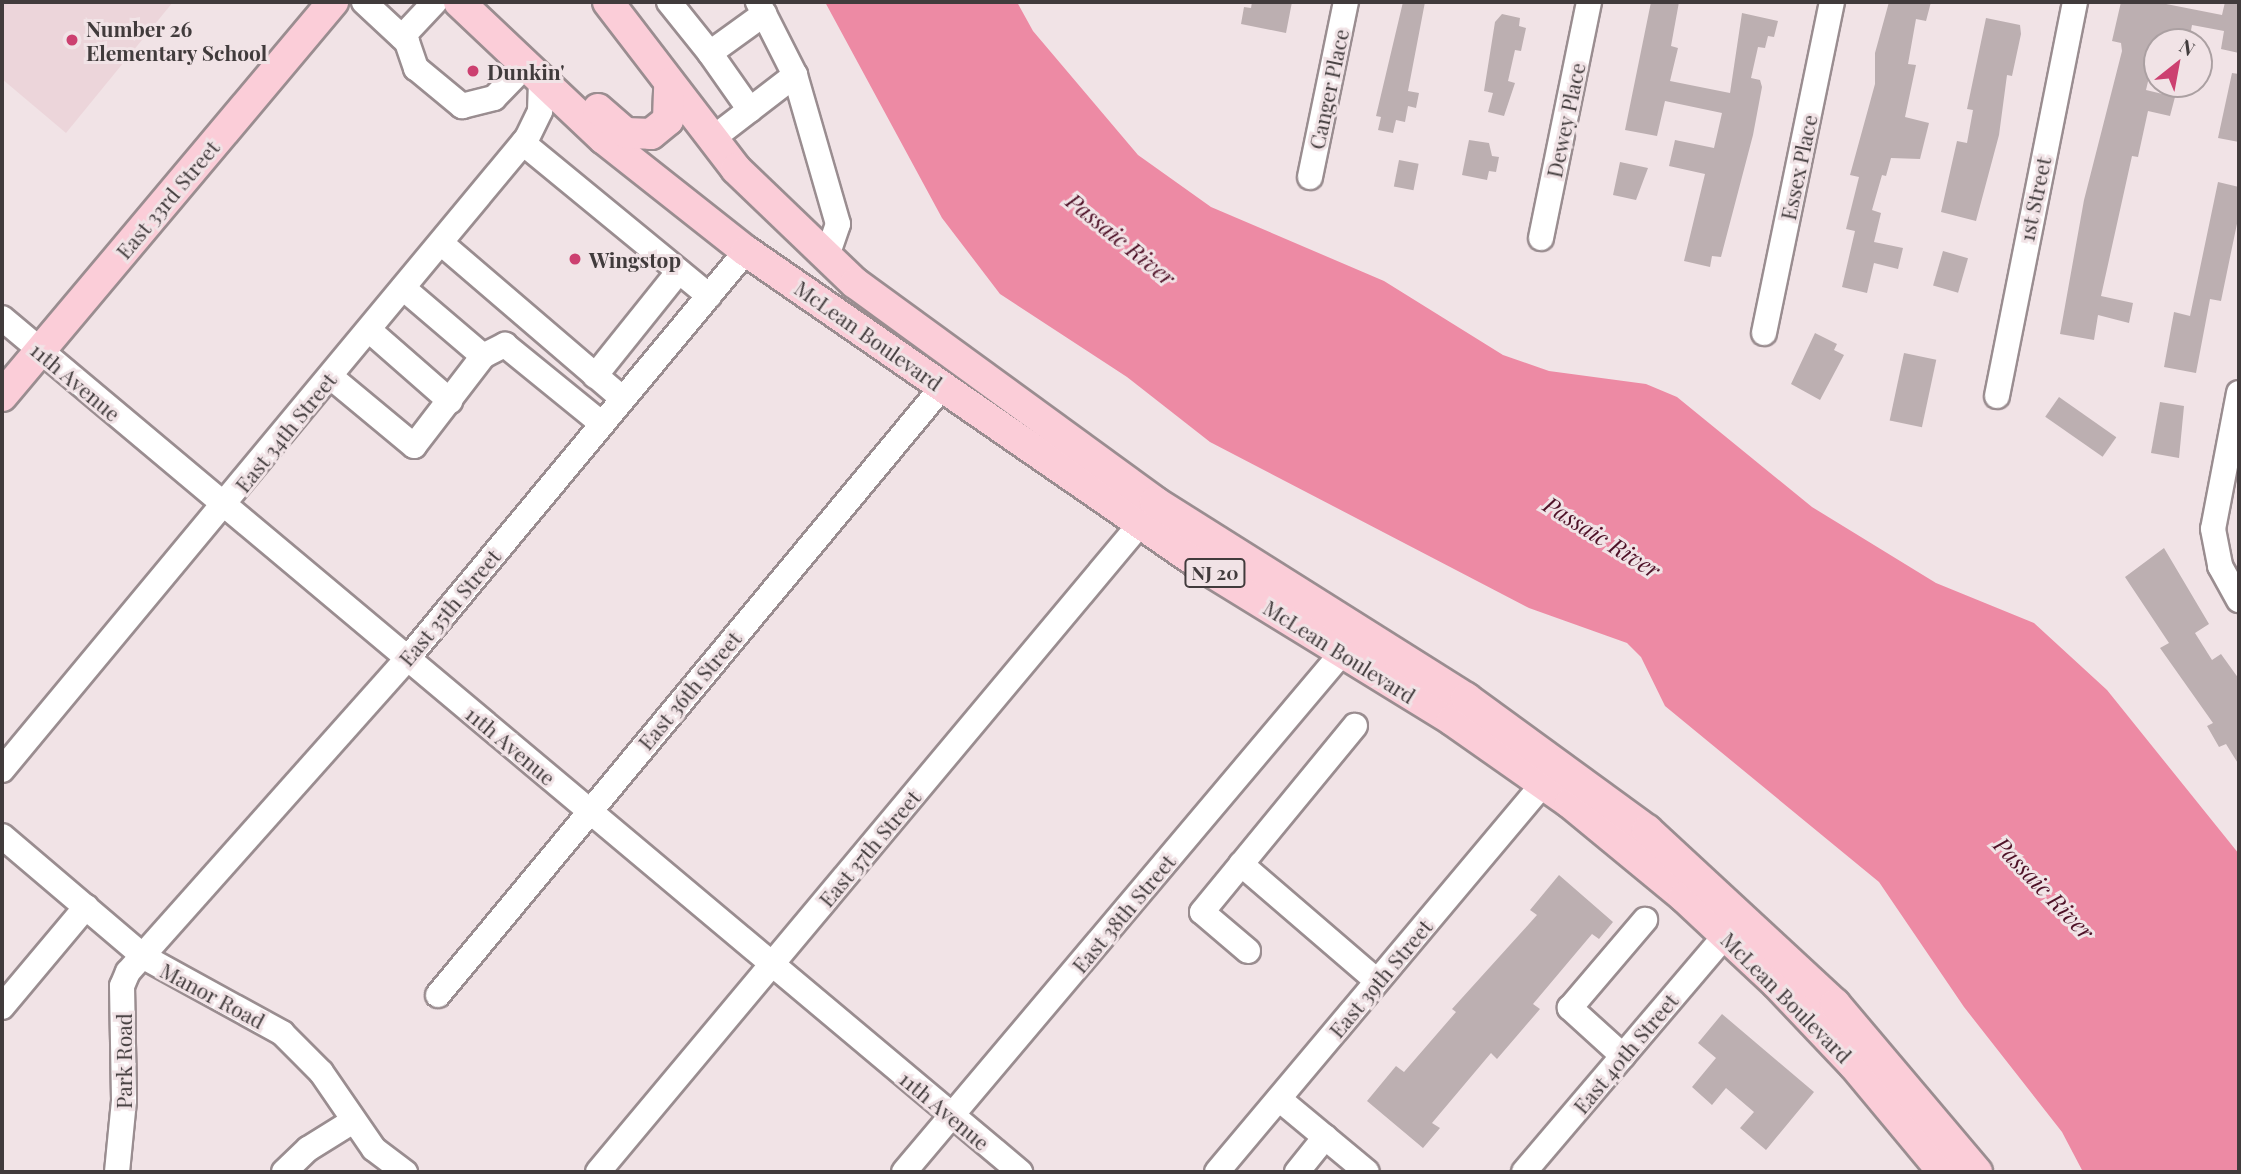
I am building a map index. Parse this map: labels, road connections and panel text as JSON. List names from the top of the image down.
{
  "streets": {
    "main road": ["East 33rd Street", "McLean Boulevard", "NJ 20"],
    "street": [
      "Canger Place",
      "Dewey Place",
      "Essex Place",
      "1st Street",
      "11th Avenue",
      "East 34th Street",
      "East 35th Street",
      "East 36th Street",
      "East 37th Street",
      "East 38th Street",
      "East 39th Street",
      "Manor Road",
      "East 40th Street",
      "Park Road"
    ]
  },
  "crossings": [
    ["East 33rd Street", "11th Avenue"],
    ["McLean Boulevard", "East 34th Street"],
    ["McLean Boulevard", "East 35th Street"],
    ["McLean Boulevard", "East 36th Street"],
    ["McLean Boulevard", "East 37th Street"],
    ["McLean Boulevard", "East 38th Street"],
    ["McLean Boulevard", "East 39th Street"],
    ["McLean Boulevard", "East 40th Street"],
    ["11th Avenue", "East 34th Street"],
    ["11th Avenue", "East 35th Street"],
    ["11th Avenue", "East 36th Street"],
    ["11th Avenue", "East 37th Street"],
    ["11th Avenue", "East 38th Street"],
    ["East 35th Street", "Manor Road"],
    ["East 35th Street", "Park Road"],
    ["Manor Road", "Park Road"]
  ],
  "water": ["Passaic River"],
  "places": ["Number 26 Elementary School", "Dunkin'", "Wingstop"],
  "north": "top right"
}
